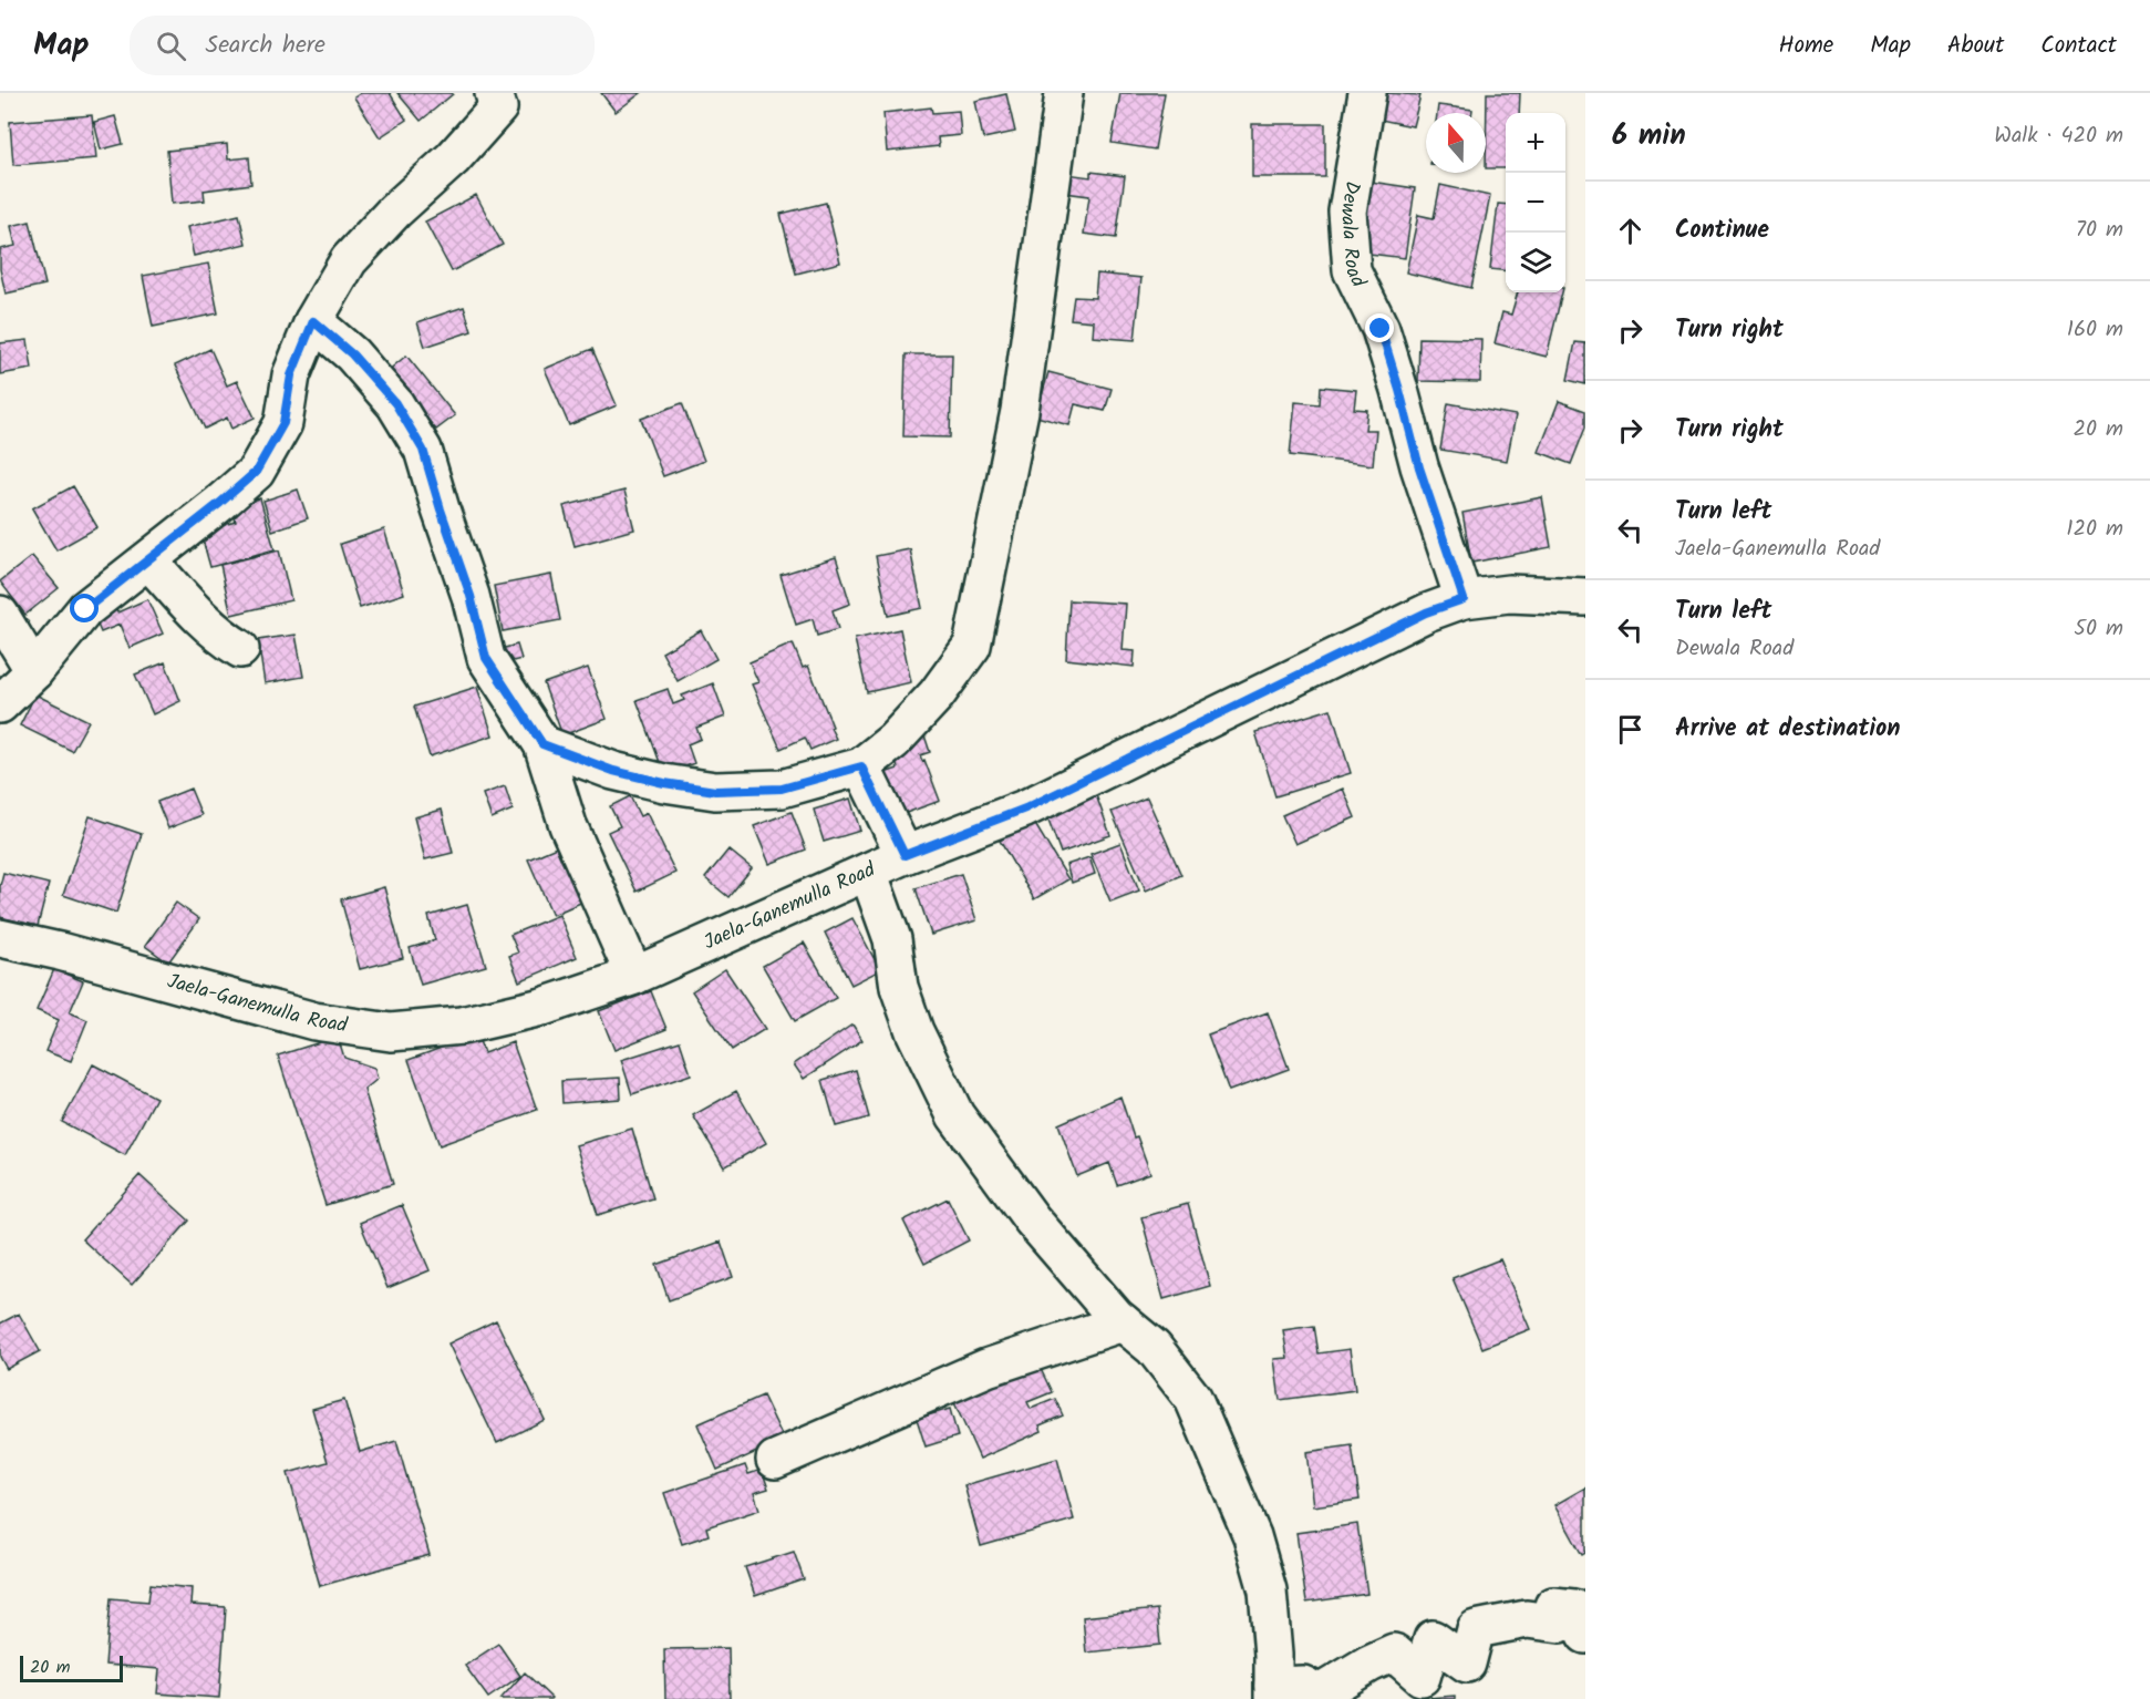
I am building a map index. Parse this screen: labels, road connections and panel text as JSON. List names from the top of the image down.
{
  "streets": {
    "street": ["Dewala Road", "Jaela-Ganemulla Road"]
  },
  "crossings": [
    ["Dewala Road", "Jaela-Ganemulla Road"]
  ],
  "scale_bar": "20 m",
  "north": "top",
  "page": {
    "header": "Map",
    "search": "Search here",
    "nav": [
      "Home",
      "Map",
      "About",
      "Contact"
    ],
    "heading": ["6 min", "Walk · 420 m"],
    "map_buttons": ["+", "−"],
    "list": [
      ["Continue", "70 m"],
      ["Turn right", "160 m"],
      ["Turn right", "20 m"],
      ["Turn left", "Jaela-Ganemulla Road", "120 m"],
      ["Turn left", "Dewala Road", "50 m"],
      "Arrive at destination"
    ],
    "scale": "20 m"
  }
}
